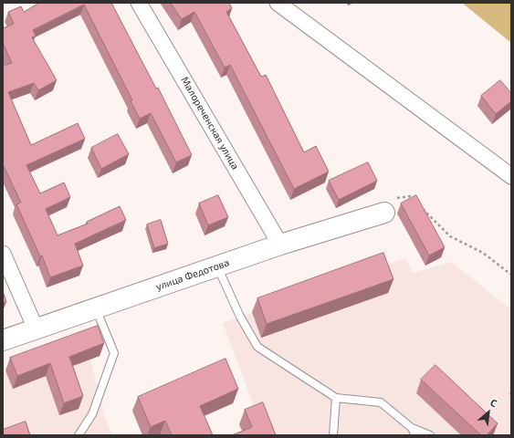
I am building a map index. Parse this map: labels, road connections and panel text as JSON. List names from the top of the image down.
{
  "streets": {
    "street": ["Малореченская улица", "улица Федотова"]
  },
  "crossings": [
    ["Малореченская улица", "улица Федотова"]
  ],
  "north": "top right"
}
